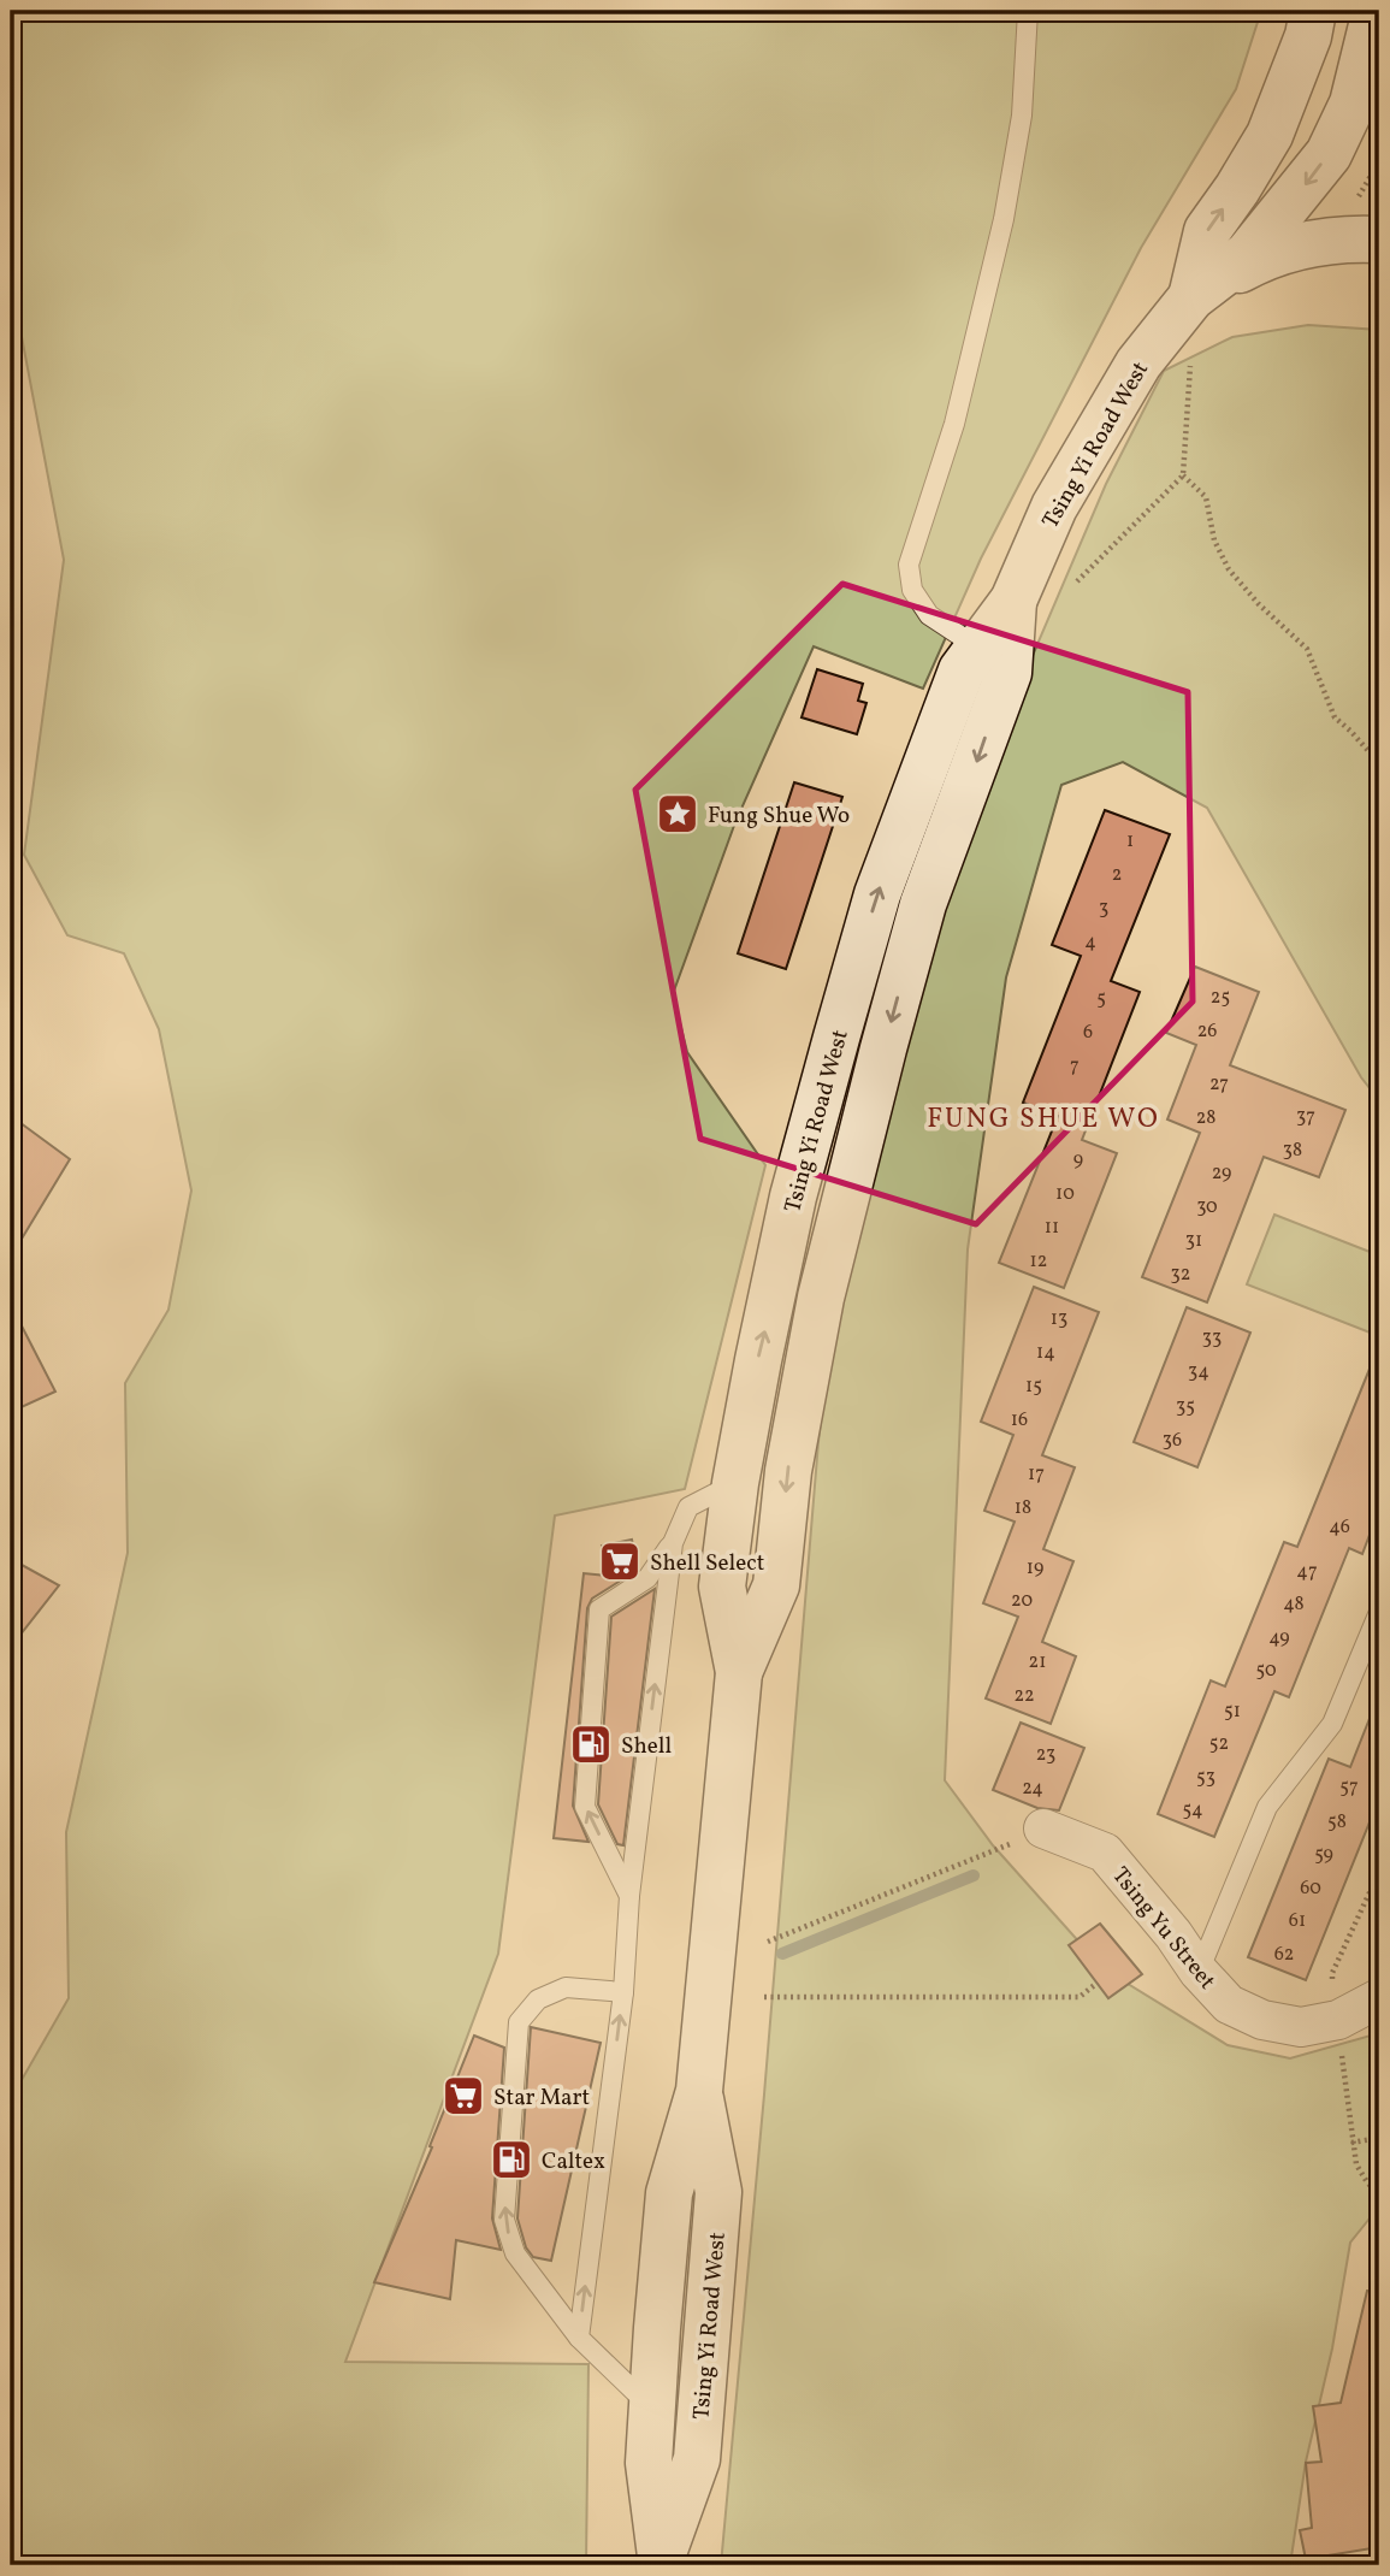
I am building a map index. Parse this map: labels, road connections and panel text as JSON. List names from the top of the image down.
{
  "streets": {
    "main road": ["Tsing Yi Road West"],
    "street": ["Tsing Yu Street"]
  },
  "districts": ["FUNG SHUE WO"],
  "places": {
    "place": ["Fung Shue Wo"],
    "supermarket": ["Shell Select", "Star Mart"],
    "fuel station": ["Shell", "Caltex"]
  },
  "house_numbers": [
    "1",
    "2",
    "3",
    "4",
    "25",
    "5",
    "26",
    "6",
    "7",
    "27",
    "37",
    "28",
    "38",
    "9",
    "29",
    "10",
    "30",
    "11",
    "31",
    "12",
    "32",
    "13",
    "33",
    "14",
    "34",
    "15",
    "35",
    "16",
    "36",
    "17",
    "18",
    "46",
    "19",
    "47",
    "20",
    "48",
    "49",
    "21",
    "50",
    "22",
    "51",
    "52",
    "23",
    "53",
    "57",
    "24",
    "54",
    "58",
    "59",
    "60",
    "61",
    "62"
  ]
}
